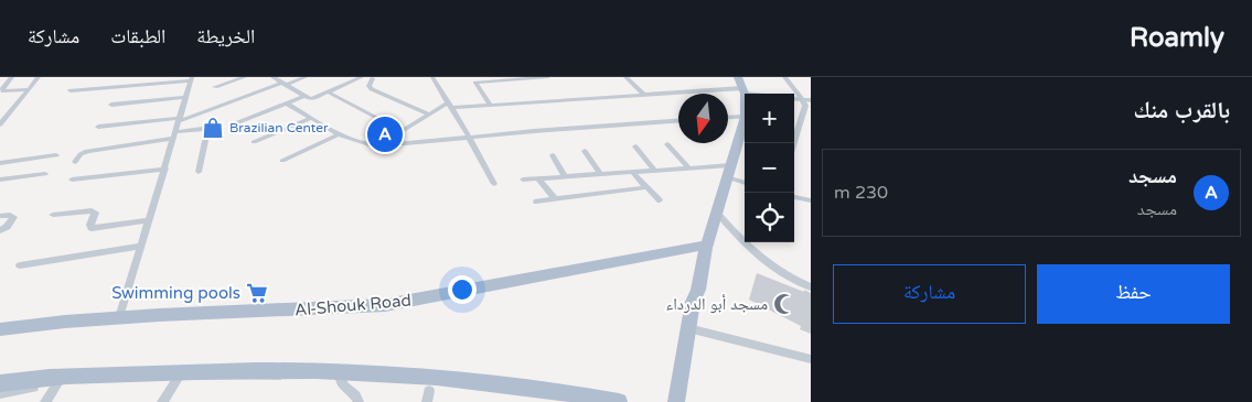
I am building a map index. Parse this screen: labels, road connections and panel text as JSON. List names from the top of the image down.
{
  "streets": {
    "main road": ["Al-Shouk Road"]
  },
  "places": {
    "shop": ["Brazilian Center"],
    "supermarket": ["Swimming pools"],
    "mosque": ["مسجد أبو الدرداء"]
  },
  "north": "bottom",
  "page": {
    "header": "Roamly",
    "nav": ["الخريطة", "الطبقات", "مشاركة"],
    "heading": "بالقرب منك",
    "map_buttons": ["+", "−"],
    "pins": "A",
    "list": [
      {
        "mark": "A",
        "name": "مسجد",
        "note": "مسجد",
        "value": "230 m"
      }
    ],
    "buttons": ["حفظ", "مشاركة"]
  }
}
